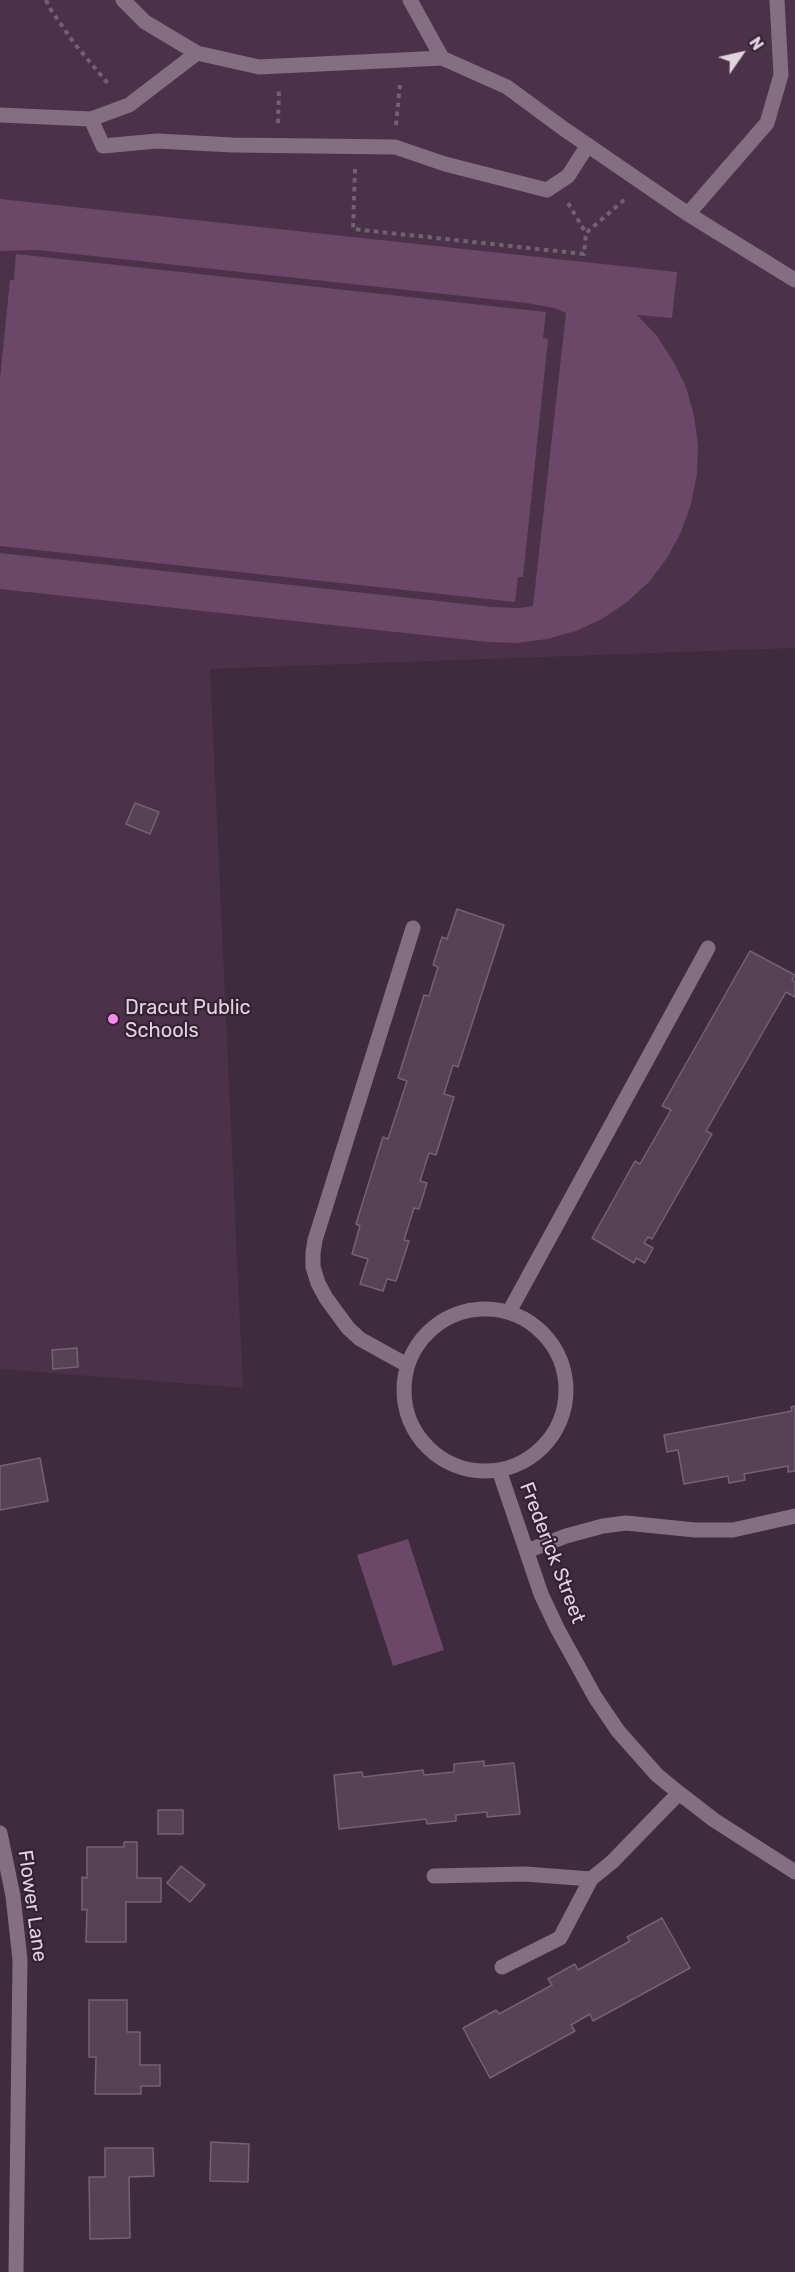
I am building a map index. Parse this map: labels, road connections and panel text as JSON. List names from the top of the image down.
{
  "streets": {
    "street": ["Frederick Street", "Flower Lane"]
  },
  "places": ["Dracut Public Schools"],
  "north": "top right"
}
